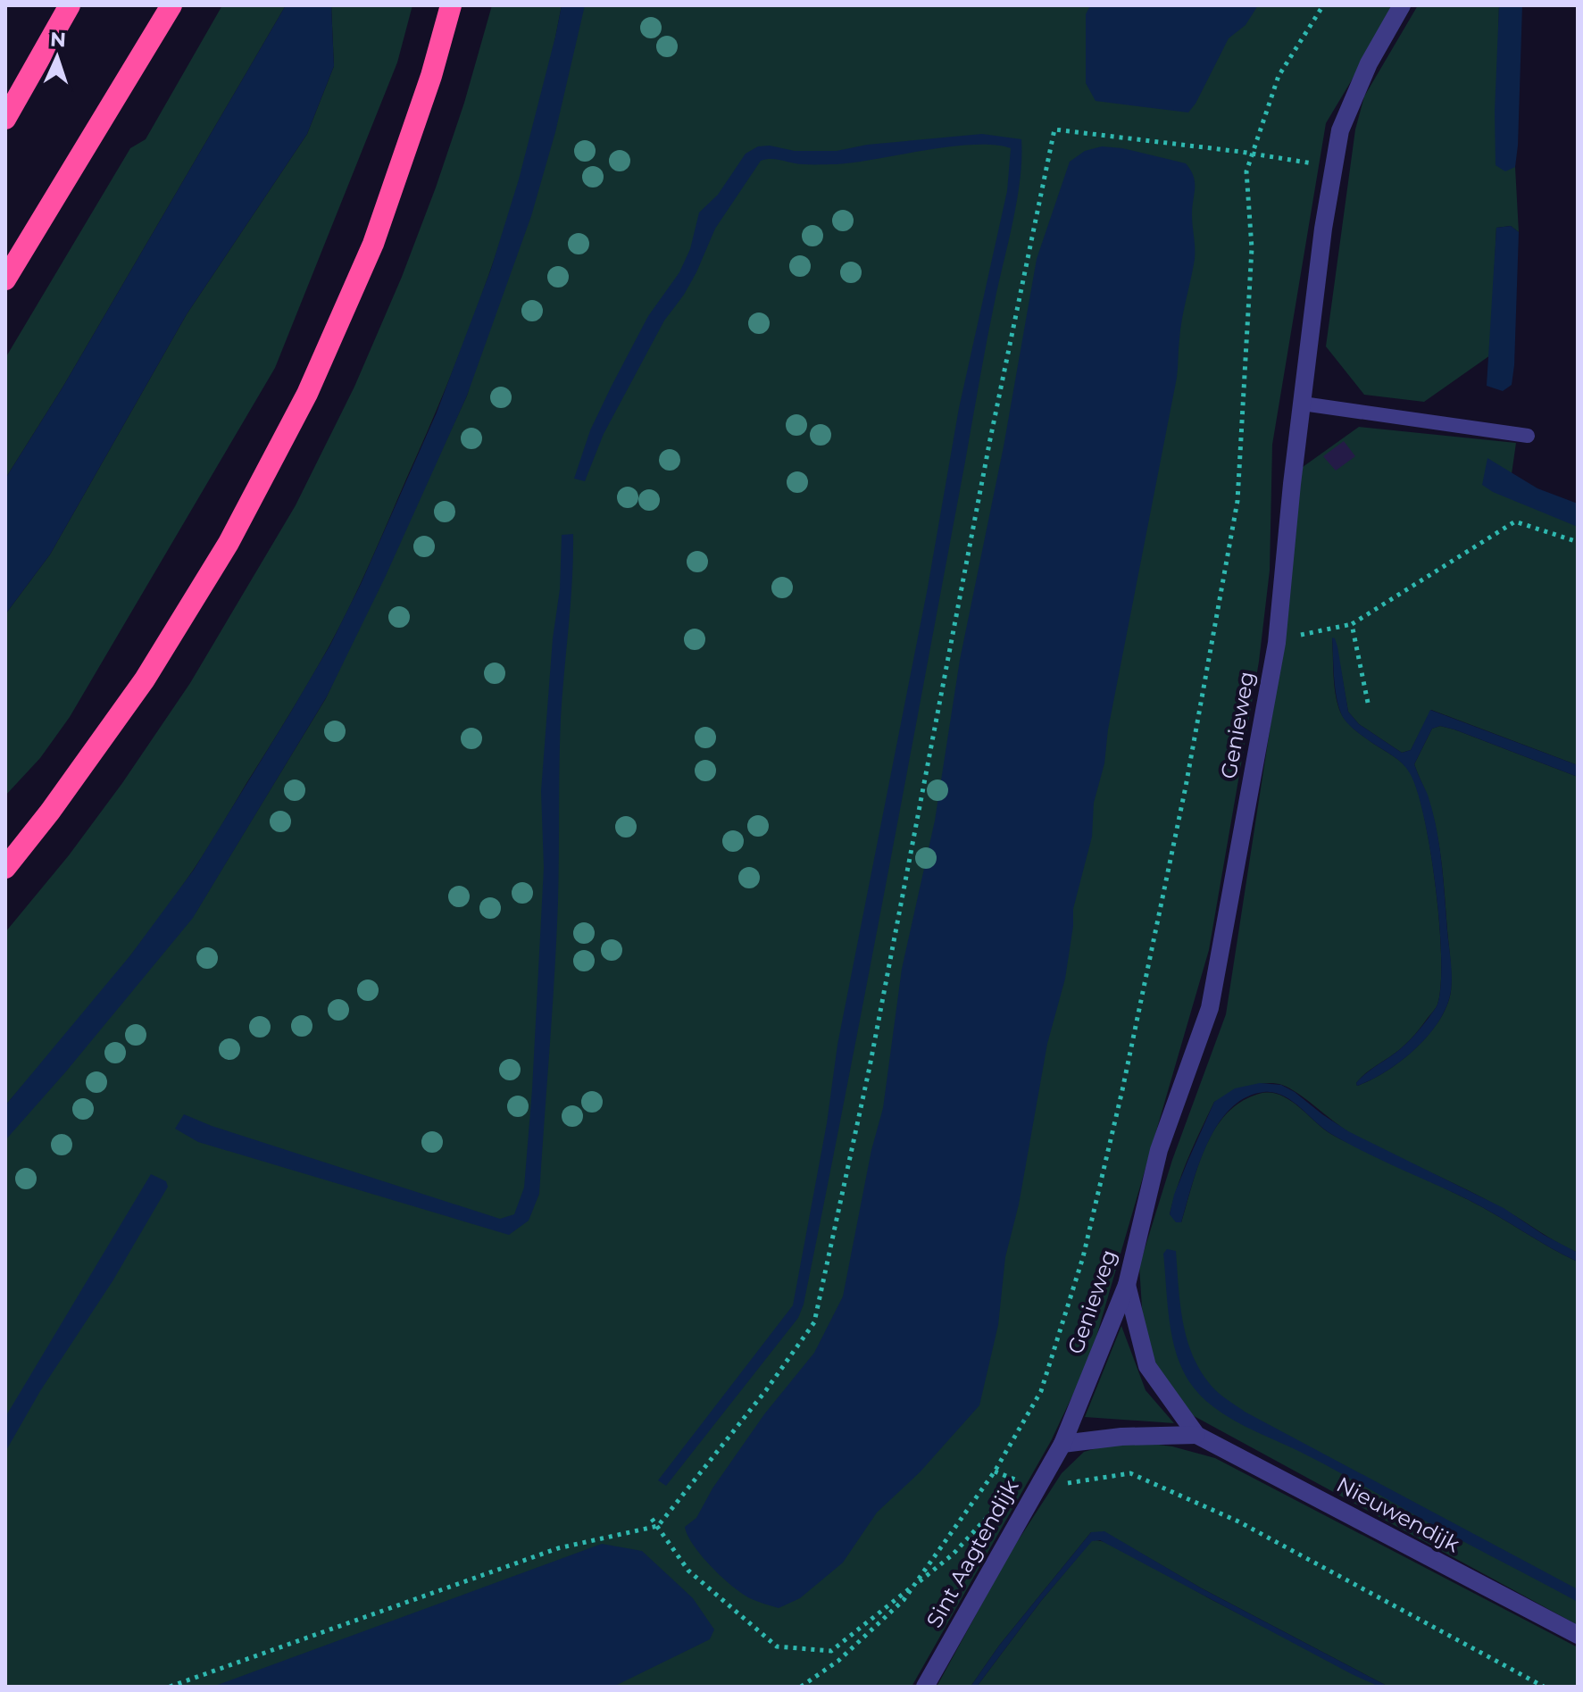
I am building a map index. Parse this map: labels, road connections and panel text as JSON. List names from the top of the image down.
{
  "streets": {
    "street": ["Genieweg", "Nieuwendijk", "Sint Aagtendijk"]
  },
  "crossings": [
    ["Genieweg", "Nieuwendijk"],
    ["Genieweg", "Sint Aagtendijk"],
    ["Nieuwendijk", "Sint Aagtendijk"]
  ],
  "north": "top"
}
